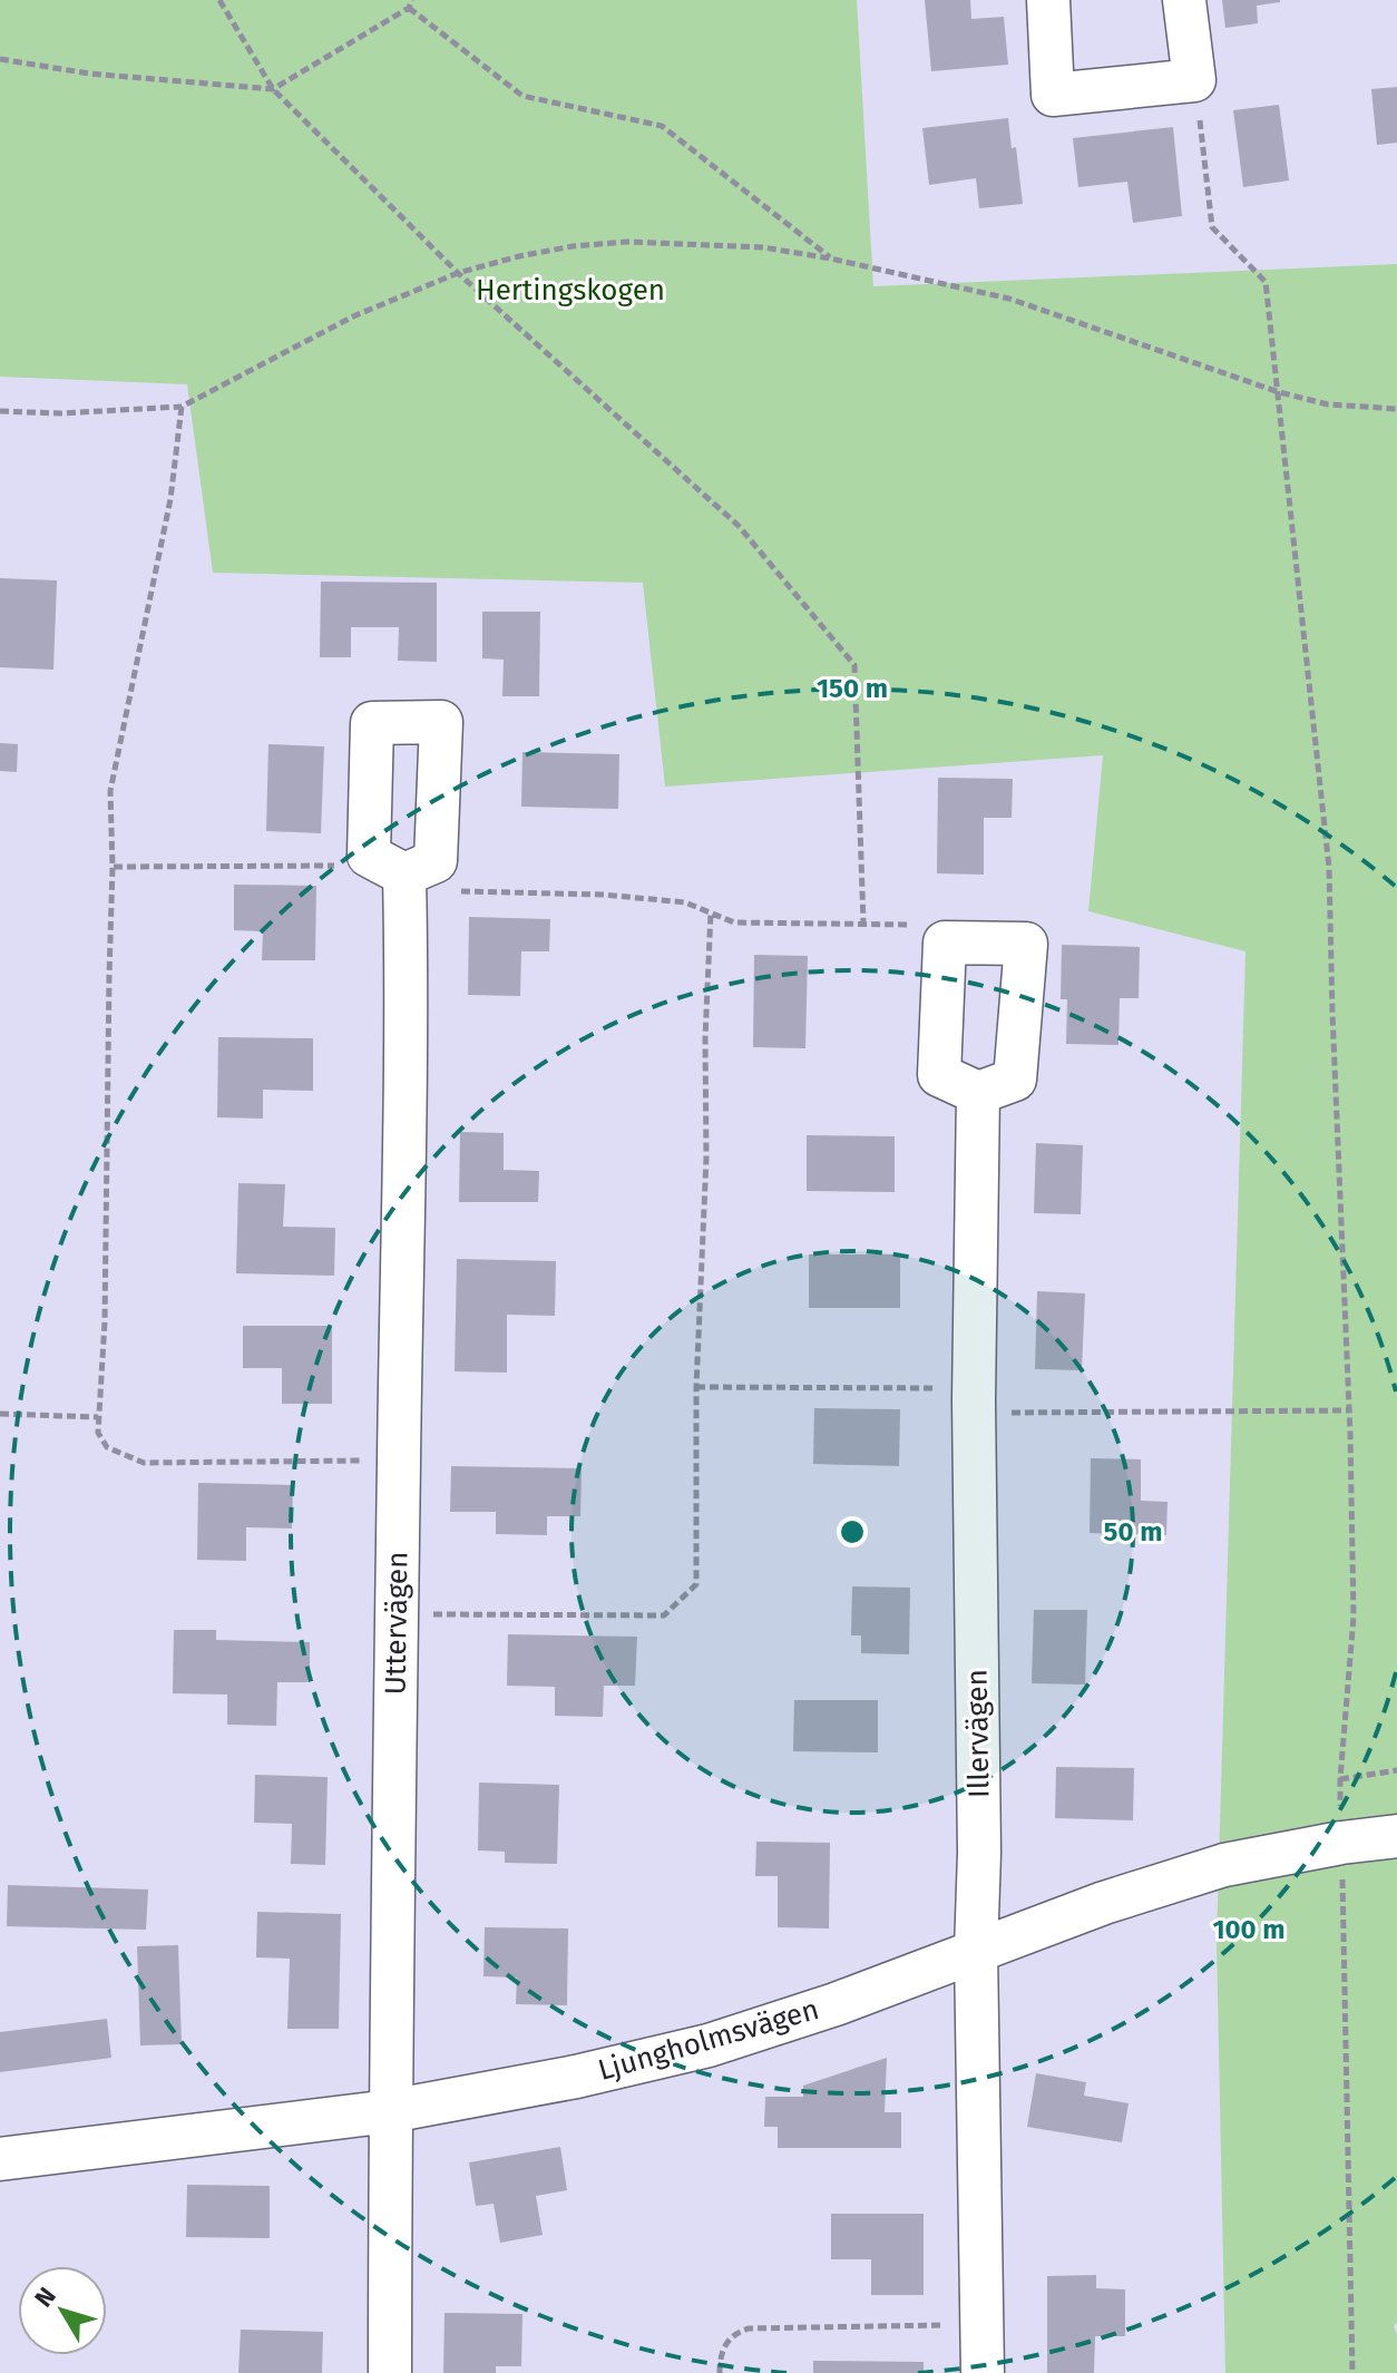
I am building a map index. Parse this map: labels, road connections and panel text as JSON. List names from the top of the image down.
{
  "streets": {
    "street": ["Uttervägen", "Illervägen", "Ljungholmsvägen"]
  },
  "crossings": [
    ["Uttervägen", "Ljungholmsvägen"],
    ["Illervägen", "Ljungholmsvägen"]
  ],
  "parks": ["Hertingskogen"],
  "north": "top left",
  "rings": ["150 m", "50 m", "100 m"]
}
